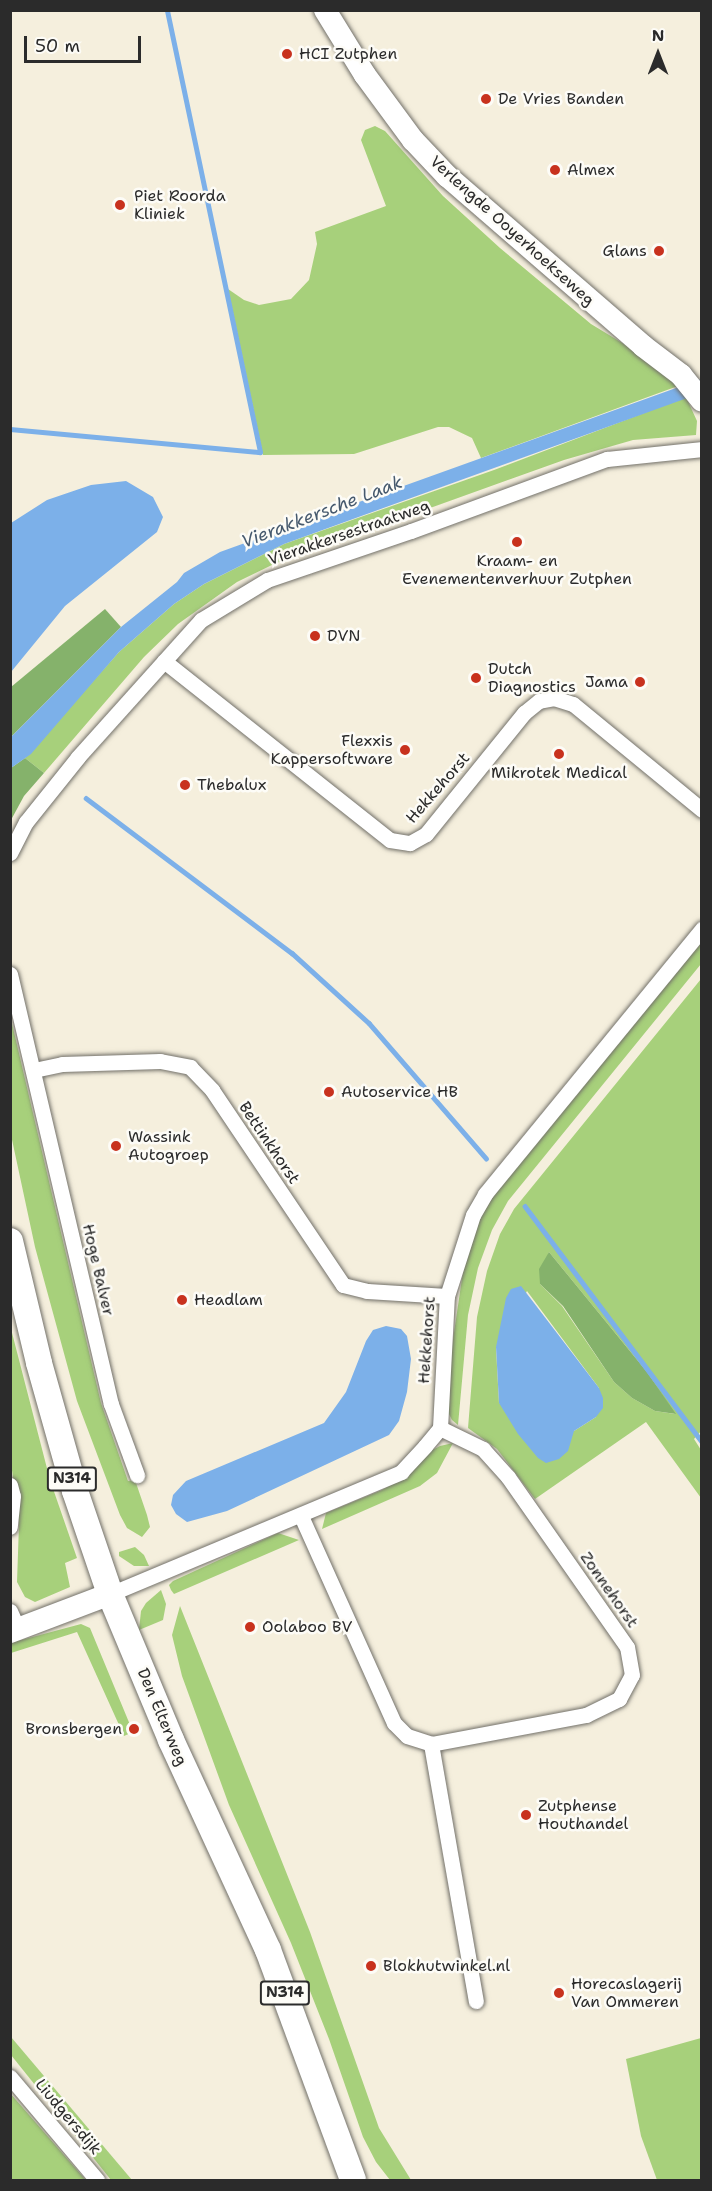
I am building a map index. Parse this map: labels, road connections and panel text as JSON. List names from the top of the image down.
{
  "streets": {
    "main road": ["N314", "Den Elterweg"],
    "street": [
      "Verlengde Ooyerhoekseweg",
      "Vierakkersestraatweg",
      "Hekkehorst",
      "Bettinkhorst",
      "Hoge Balver",
      "Zonnehorst",
      "Liudgersdijk"
    ]
  },
  "crossings": [
    ["Vierakkersestraatweg", "Hekkehorst"],
    ["Hekkehorst", "Bettinkhorst"],
    ["Hekkehorst", "Zonnehorst"],
    ["Bettinkhorst", "Hoge Balver"]
  ],
  "water": ["Vierakkersche Laak"],
  "places": [
    "HCI Zutphen",
    "De Vries Banden",
    "Almex",
    "Piet Roorda Kliniek",
    "Glans",
    "Kraam- en Evenementenverhuur Zutphen",
    "DVN",
    "Dutch Diagnostics",
    "Jama",
    "Flexxis Kappersoftware",
    "Mikrotek Medical",
    "Thebalux",
    "Autoservice HB",
    "Wassink Autogroep",
    "Headlam",
    "Oolaboo BV",
    "Bronsbergen",
    "Zutphense Houthandel",
    "Blokhutwinkel.nl",
    "Horecaslagerij Van Ommeren"
  ],
  "scale_bar": "50 m",
  "north": "top"
}
